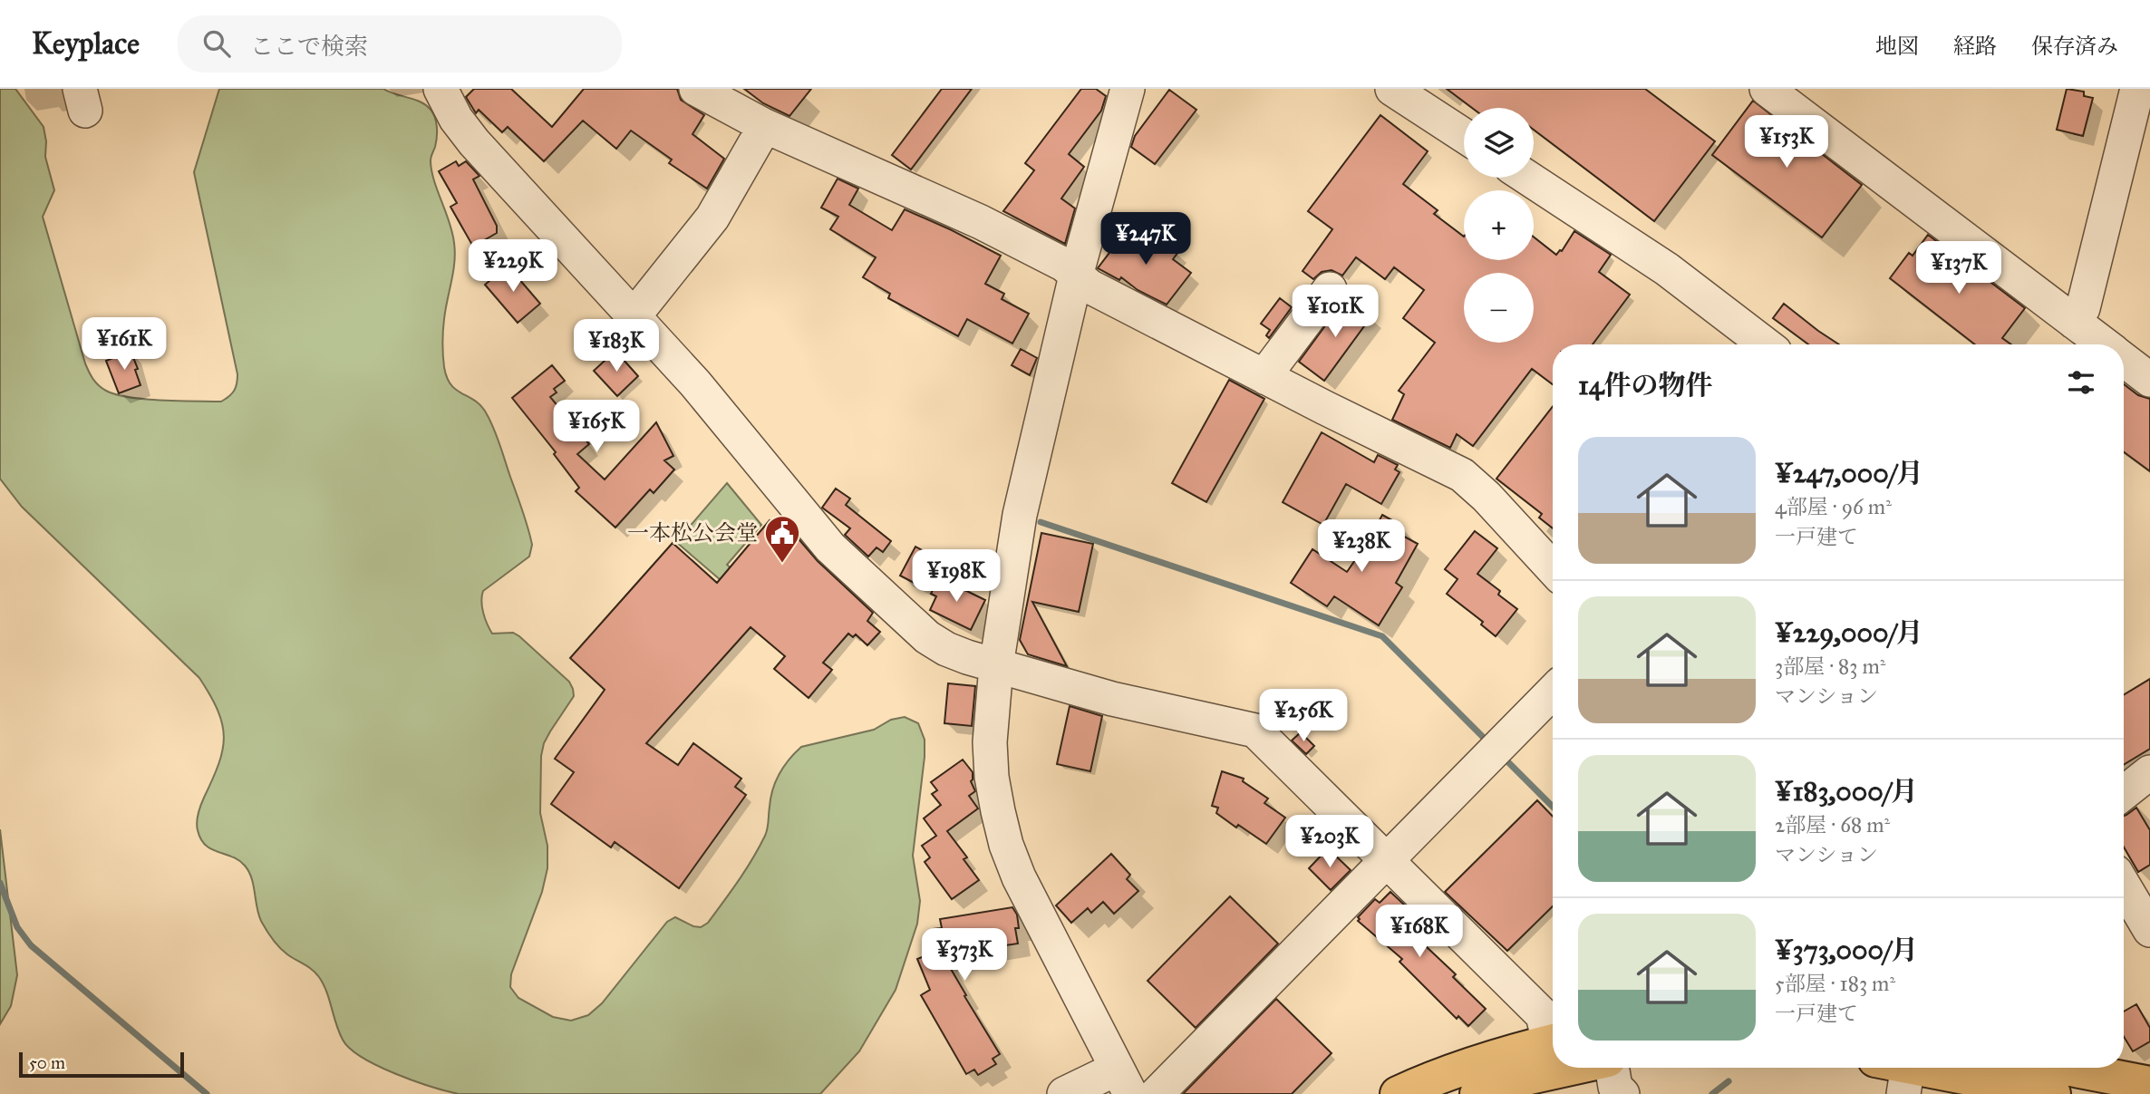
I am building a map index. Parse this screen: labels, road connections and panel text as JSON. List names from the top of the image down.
{
  "places": {
    "public building": ["一本松公会堂"]
  },
  "scale_bar": "50 m",
  "page": {
    "header": "Keyplace",
    "search": "ここで検索",
    "nav": ["地図", "経路", "保存済み"],
    "map_buttons": ["+", "−"],
    "price": [
      "¥153K",
      "¥247K",
      "¥229K",
      "¥137K",
      "¥101K",
      "¥161K",
      "¥183K",
      "¥165K",
      "¥238K",
      "¥198K",
      "¥256K",
      "¥203K",
      "¥168K",
      "¥373K"
    ],
    "heading": "14件の物件",
    "list": [
      {
        "name": "¥247,000/月",
        "note": "4部屋 · 96 m² · 一戸建て"
      },
      {
        "name": "¥229,000/月",
        "note": "3部屋 · 83 m² · マンション"
      },
      {
        "name": "¥183,000/月",
        "note": "2部屋 · 68 m² · マンション"
      },
      {
        "name": "¥373,000/月",
        "note": "5部屋 · 183 m² · 一戸建て"
      }
    ],
    "scale": "50 m"
  }
}
